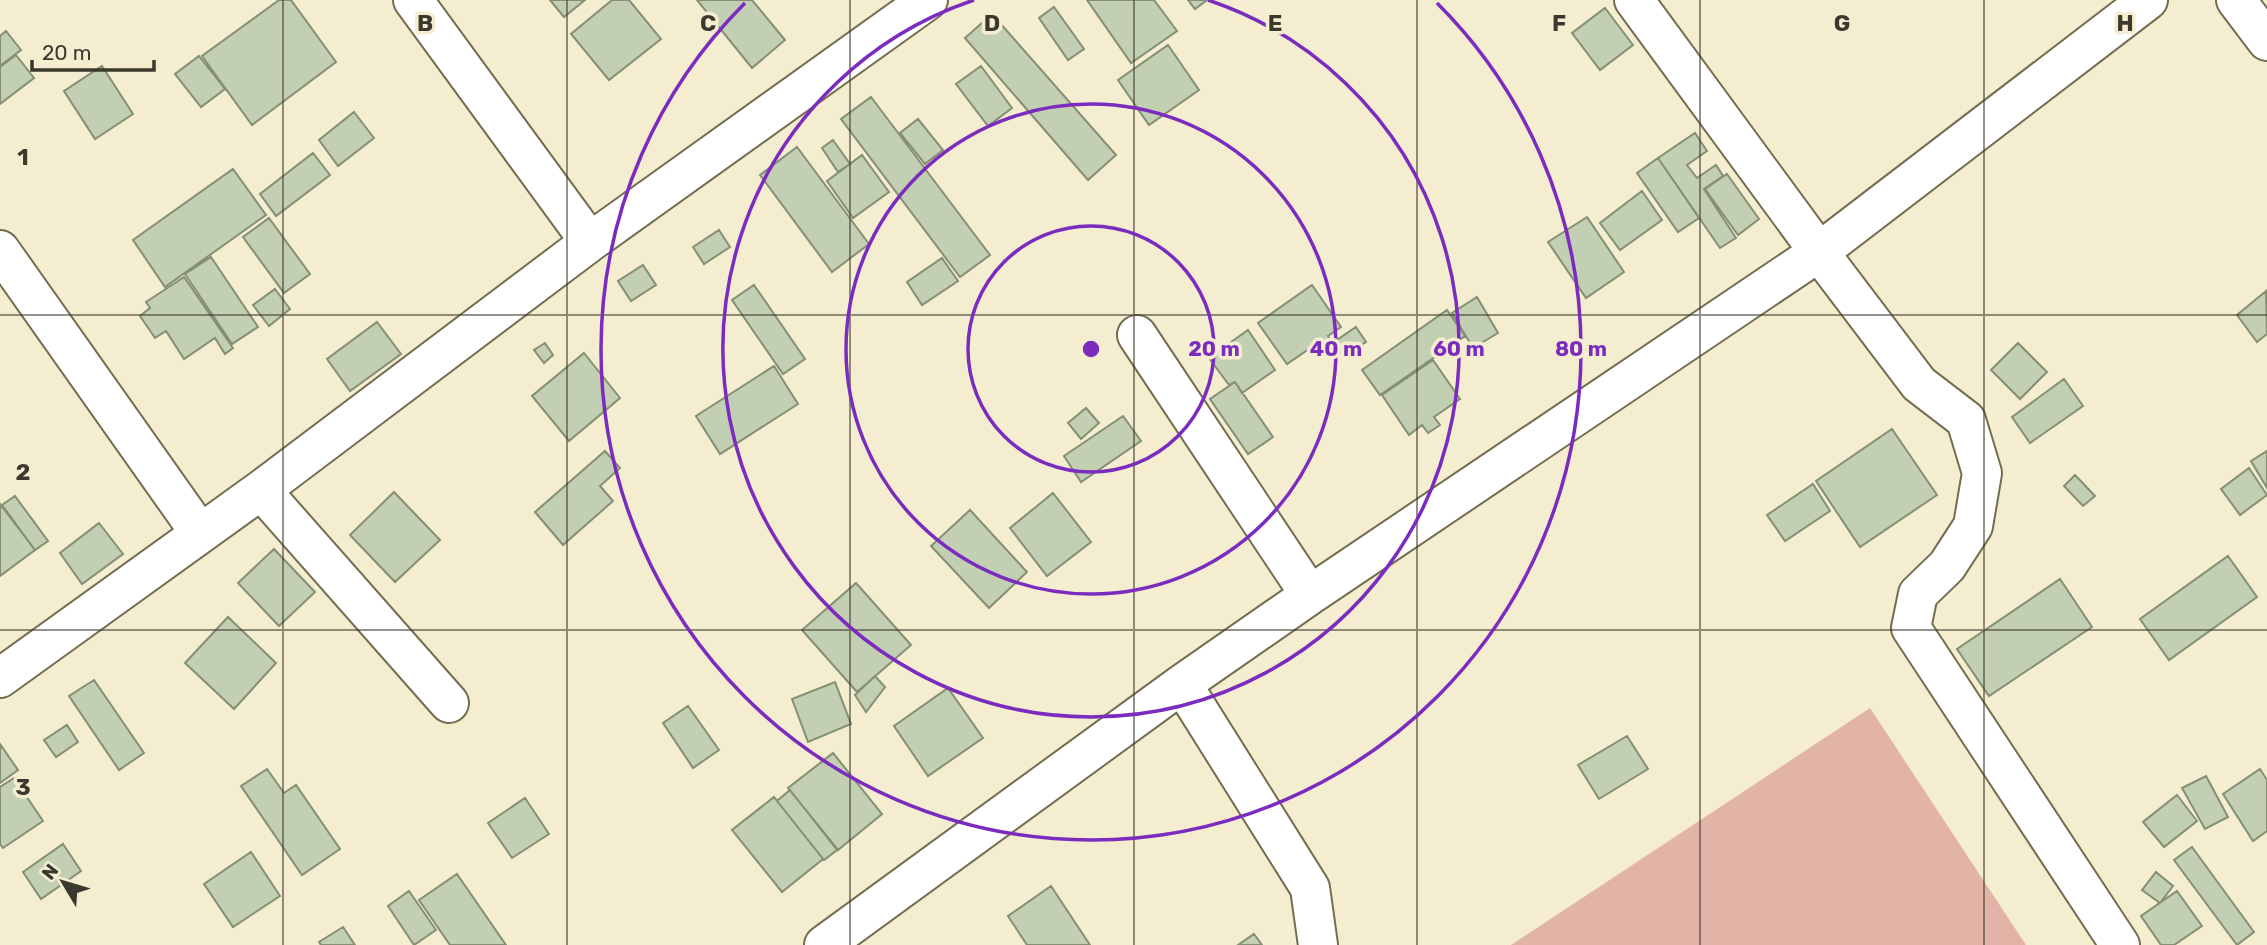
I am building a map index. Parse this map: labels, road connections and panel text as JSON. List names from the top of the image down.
{
  "scale_bar": "20 m",
  "north": "top left",
  "grid": {
    "columns": [
      "B",
      "C",
      "D",
      "E",
      "F",
      "G",
      "H"
    ],
    "rows": ["1", "2", "3"]
  },
  "rings": [
    "20 m",
    "40 m",
    "60 m",
    "80 m"
  ]
}
